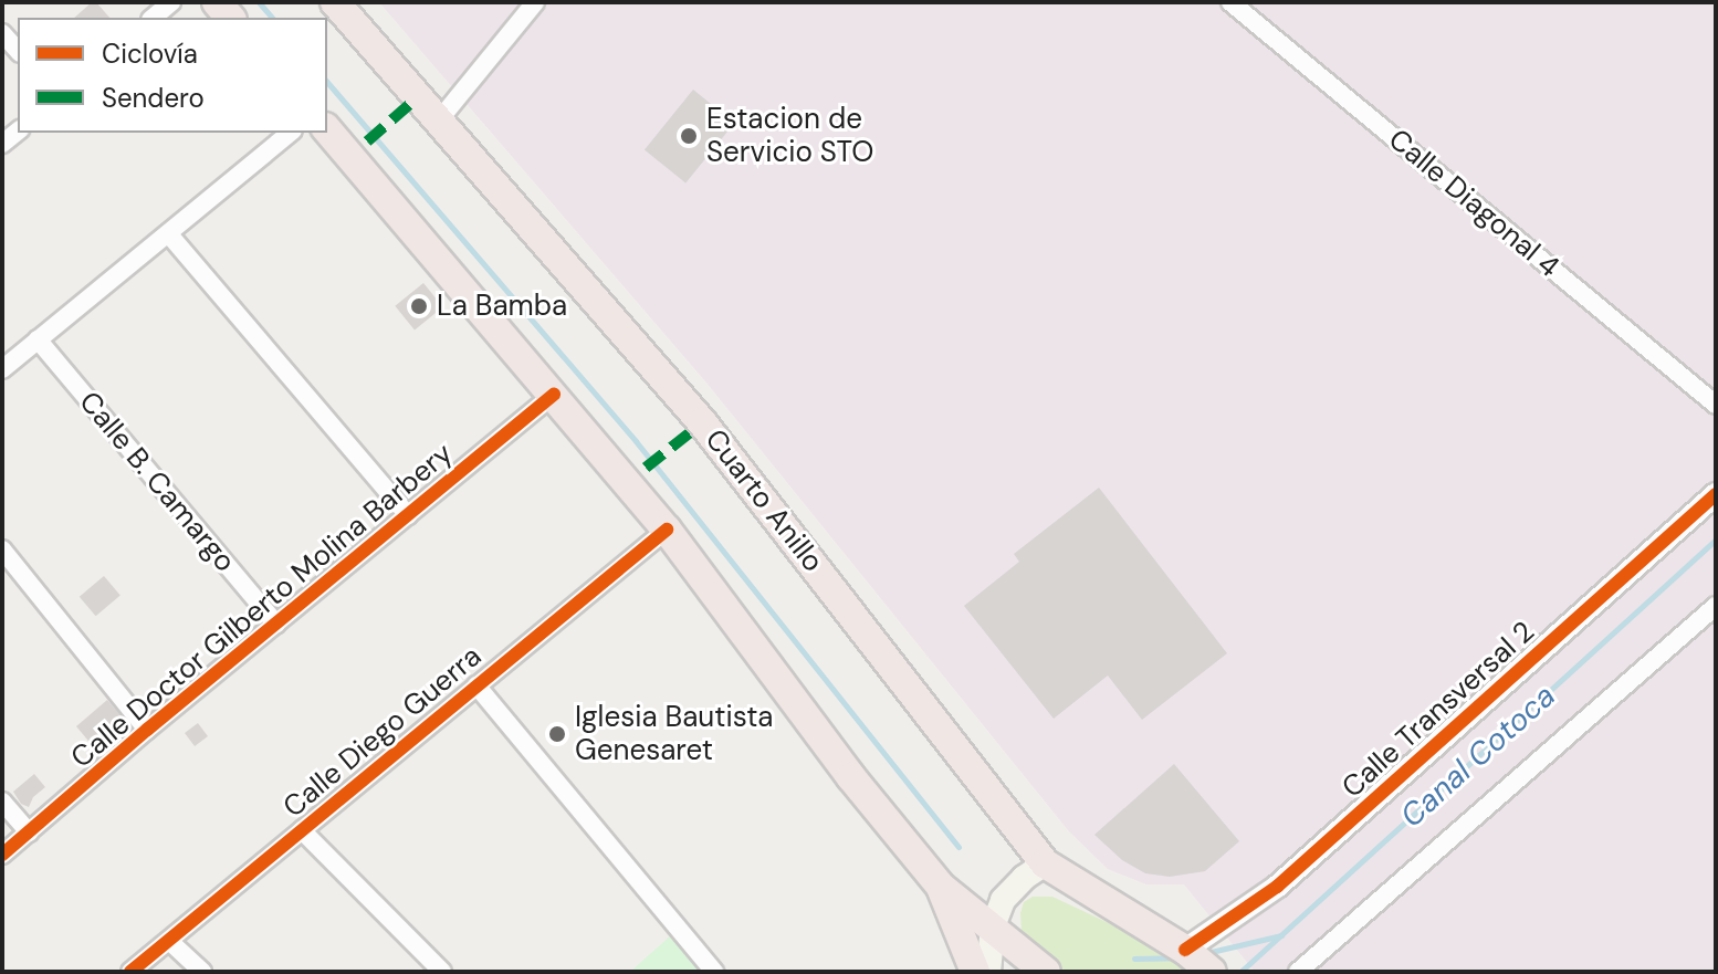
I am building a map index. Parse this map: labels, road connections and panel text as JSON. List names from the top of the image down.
{
  "streets": {
    "highway": ["Cuarto Anillo"],
    "street": [
      "Calle Diagonal 4",
      "Calle B. Camargo",
      "Calle Doctor Gilberto Molina Barbery",
      "Calle Transversal 2",
      "Calle Diego Guerra"
    ]
  },
  "crossings": [
    ["Calle B. Camargo", "Calle Doctor Gilberto Molina Barbery"],
    ["Cuarto Anillo", "Calle Transversal 2"]
  ],
  "water": ["Canal Cotoca"],
  "places": ["Estacion de Servicio STO", "La Bamba", "Iglesia Bautista Genesaret"],
  "legend": ["Ciclovía", "Sendero"]
}
